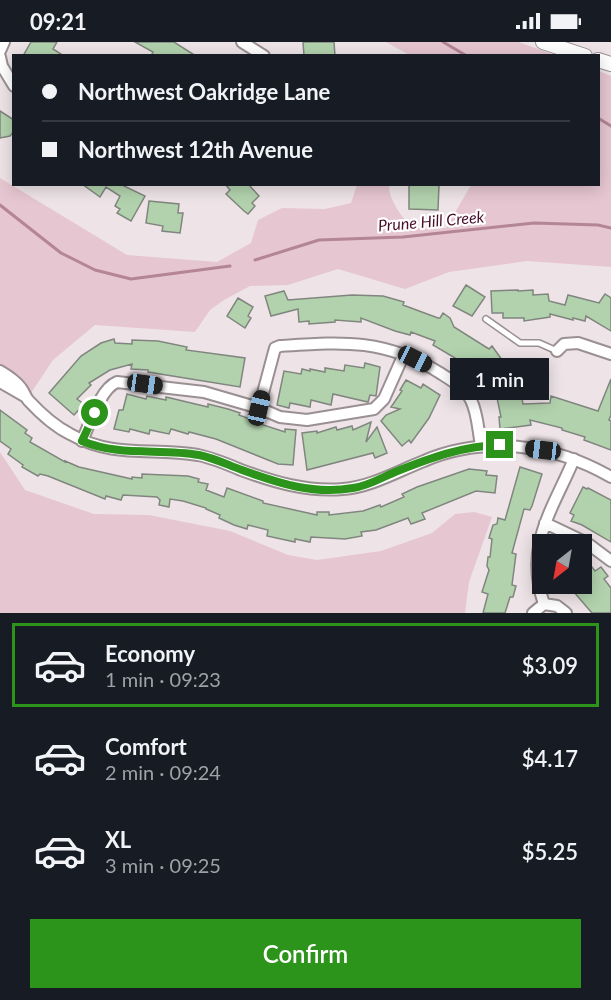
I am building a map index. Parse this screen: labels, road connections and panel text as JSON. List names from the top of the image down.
{
  "water": ["Prune Hill Creek"],
  "north": "bottom left",
  "page": {
    "status": "09:21",
    "banner": ["Northwest Oakridge Lane", "Northwest 12th Avenue"],
    "bubble": "1 min",
    "list": [
      {
        "name": "Economy",
        "note": "1 min · 09:23",
        "value": "$3.09"
      },
      {
        "name": "Comfort",
        "note": "2 min · 09:24",
        "value": "$4.17"
      },
      {
        "name": "XL",
        "note": "3 min · 09:25",
        "value": "$5.25"
      }
    ],
    "buttons": "Confirm"
  }
}
